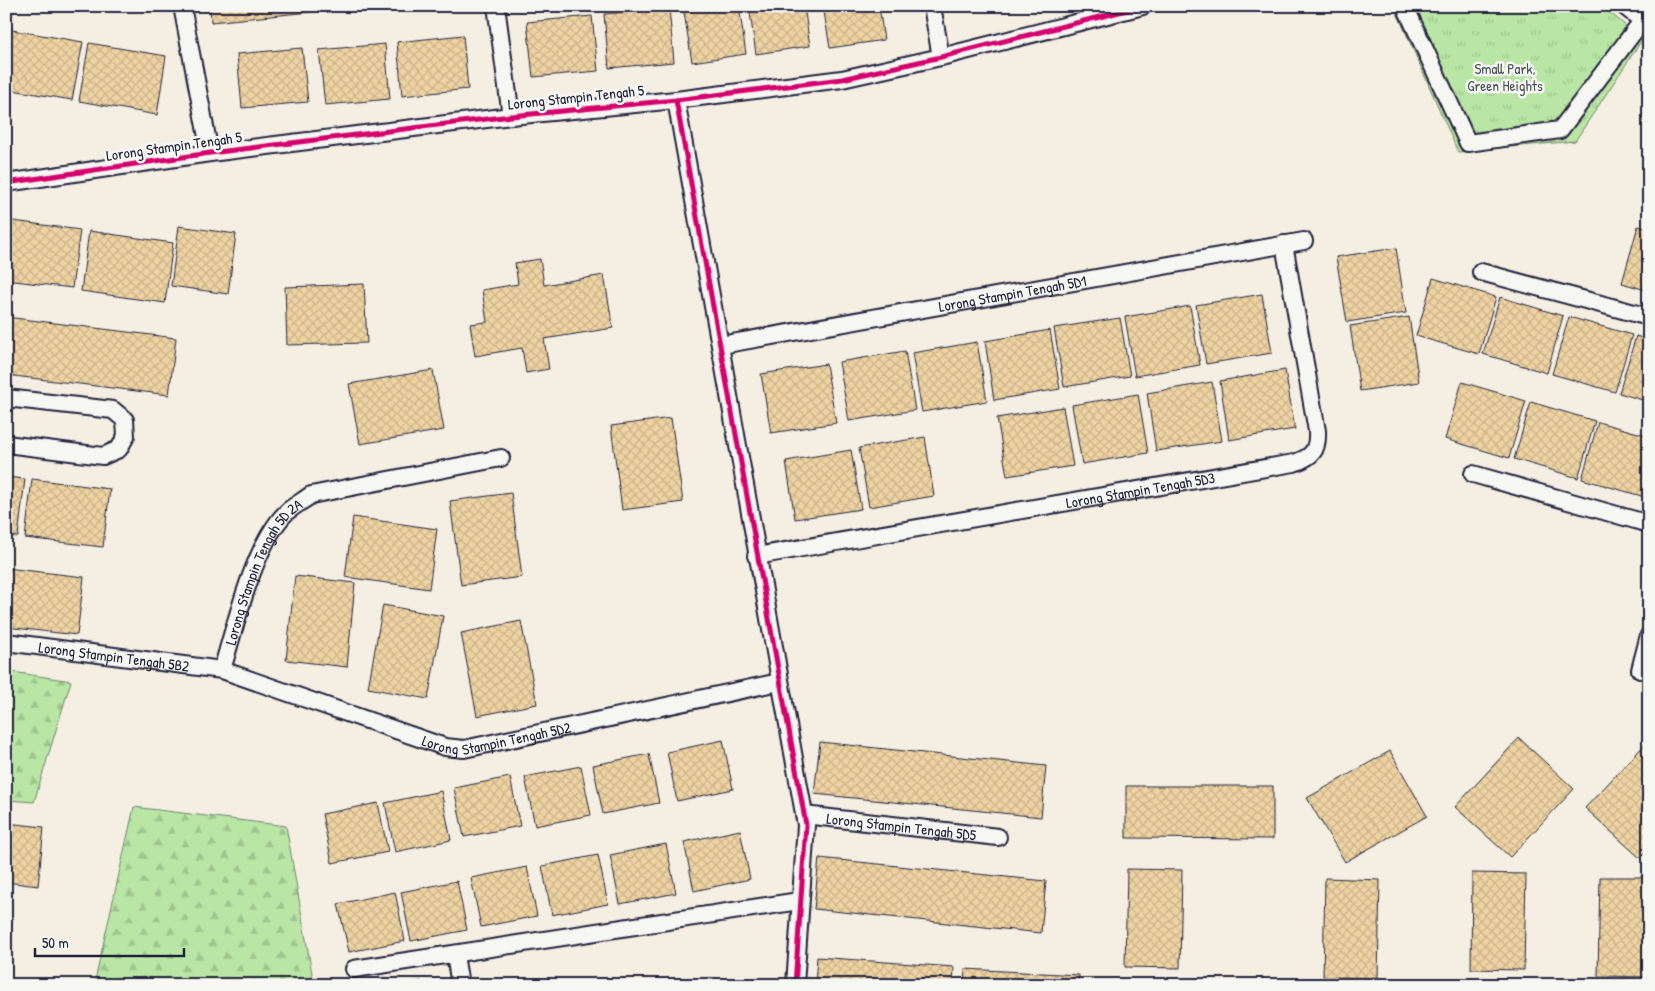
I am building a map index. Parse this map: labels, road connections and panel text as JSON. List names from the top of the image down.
{
  "streets": {
    "street": [
      "Lorong Stampin Tengah 5",
      "Lorong Stampin Tengah 5D1",
      "Lorong Stampin Tengah 5D3",
      "Lorong Stampin Tengah 5D 2A",
      "Lorong Stampin Tengah 5B2",
      "Lorong Stampin Tengah 5D2",
      "Lorong Stampin Tengah 5D5"
    ]
  },
  "crossings": [
    ["Lorong Stampin Tengah 5D1", "Lorong Stampin Tengah 5D3"],
    ["Lorong Stampin Tengah 5D 2A", "Lorong Stampin Tengah 5B2"],
    ["Lorong Stampin Tengah 5D 2A", "Lorong Stampin Tengah 5D2"],
    ["Lorong Stampin Tengah 5B2", "Lorong Stampin Tengah 5D2"]
  ],
  "parks": ["Small Park, Green Heights"],
  "scale_bar": "50 m"
}
